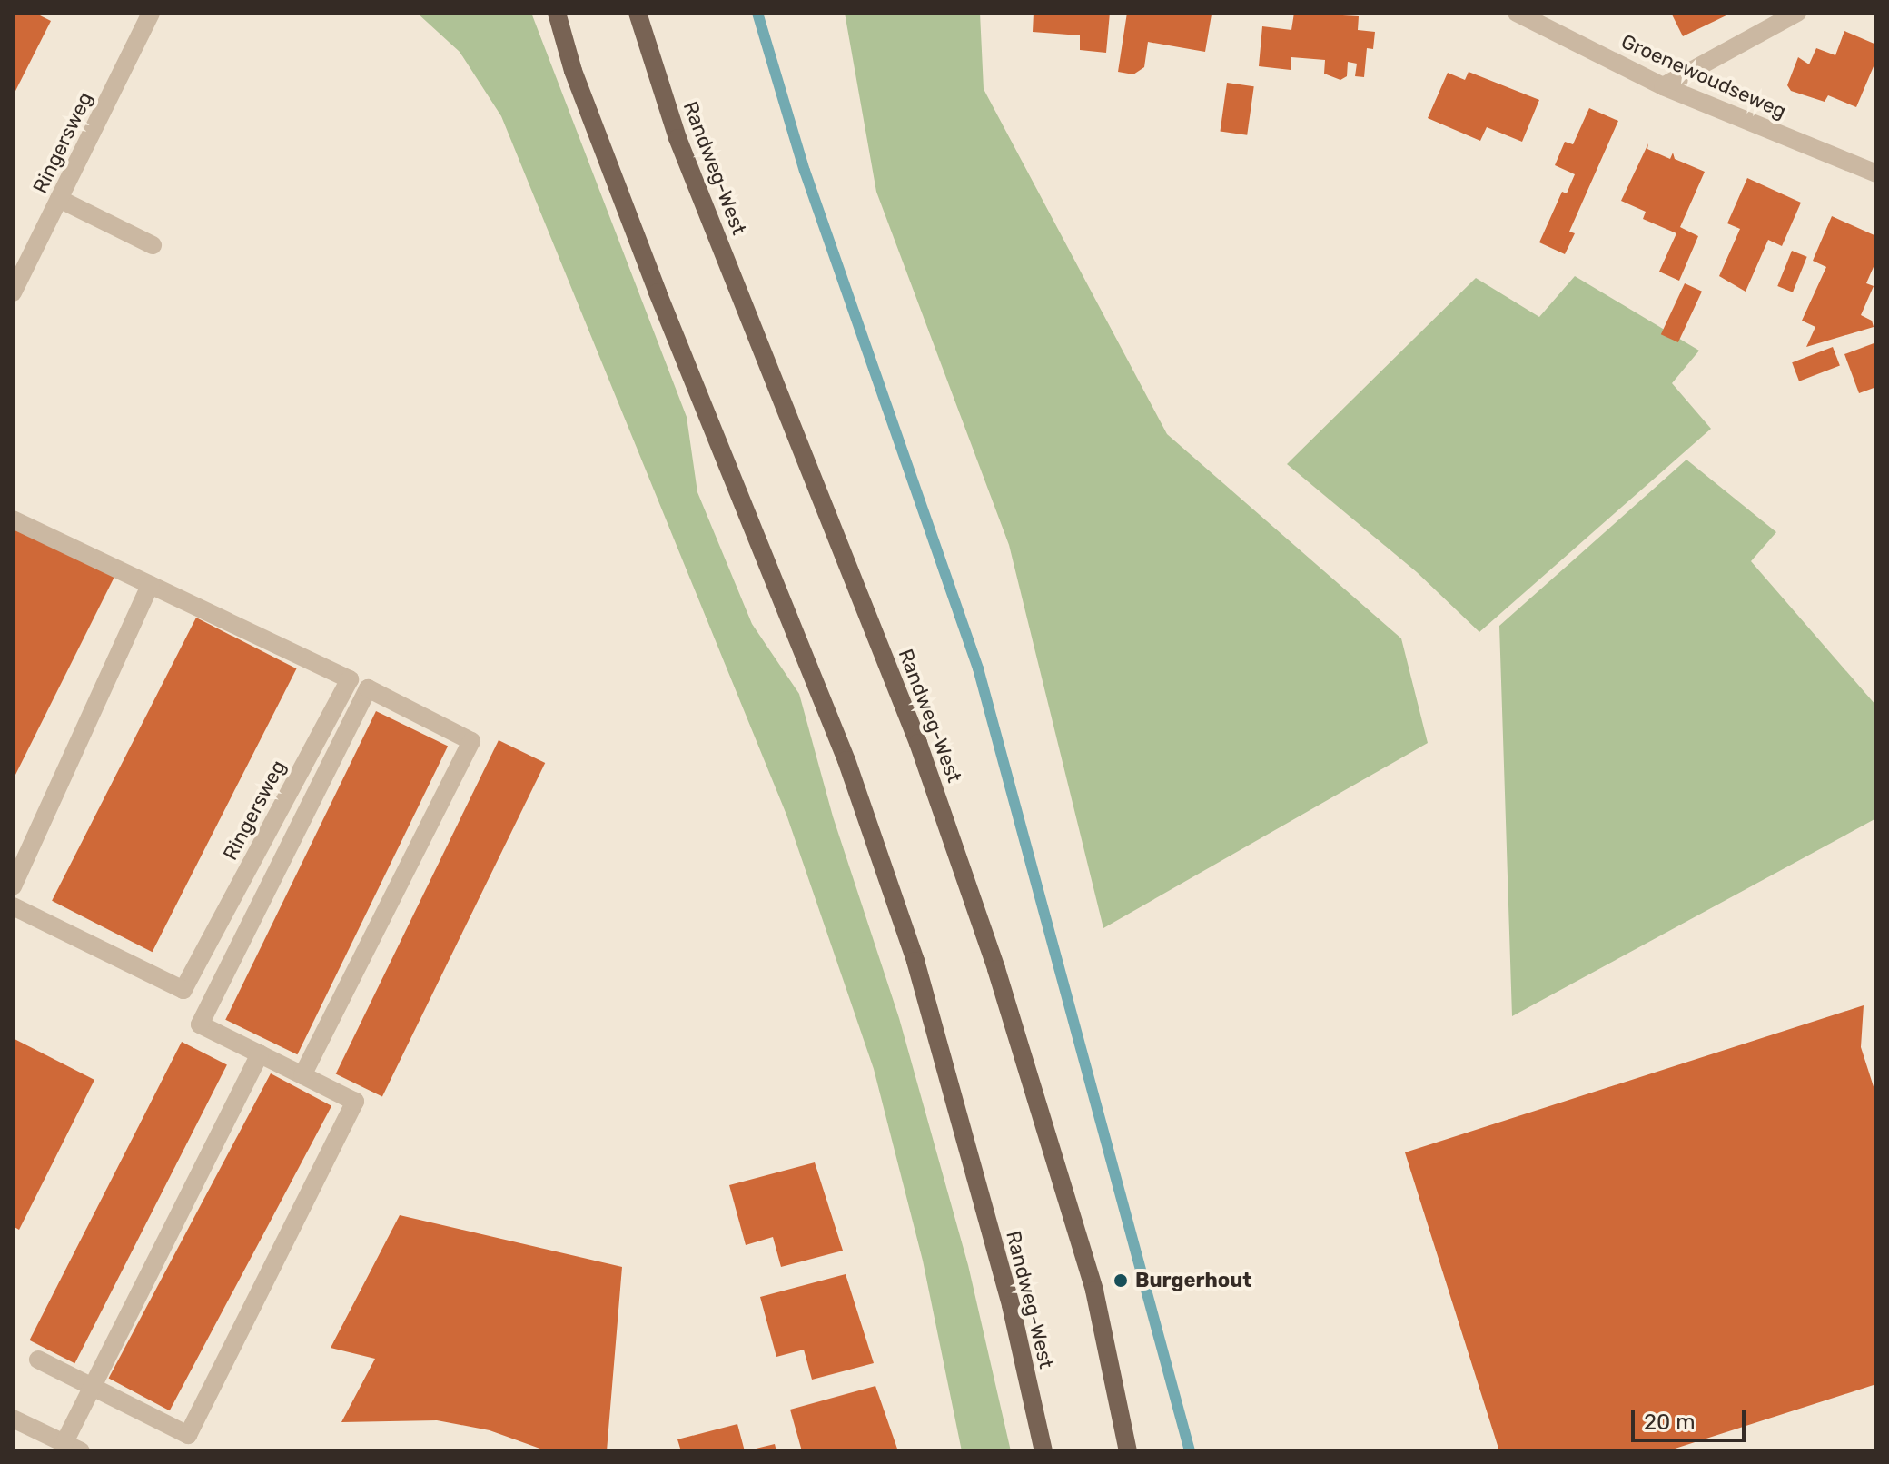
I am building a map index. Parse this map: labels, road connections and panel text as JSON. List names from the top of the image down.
{
  "streets": {
    "main road": ["Randweg-West"],
    "street": ["Groenewoudseweg", "Ringersweg"]
  },
  "places": ["Burgerhout"],
  "scale_bar": "20 m"
}
